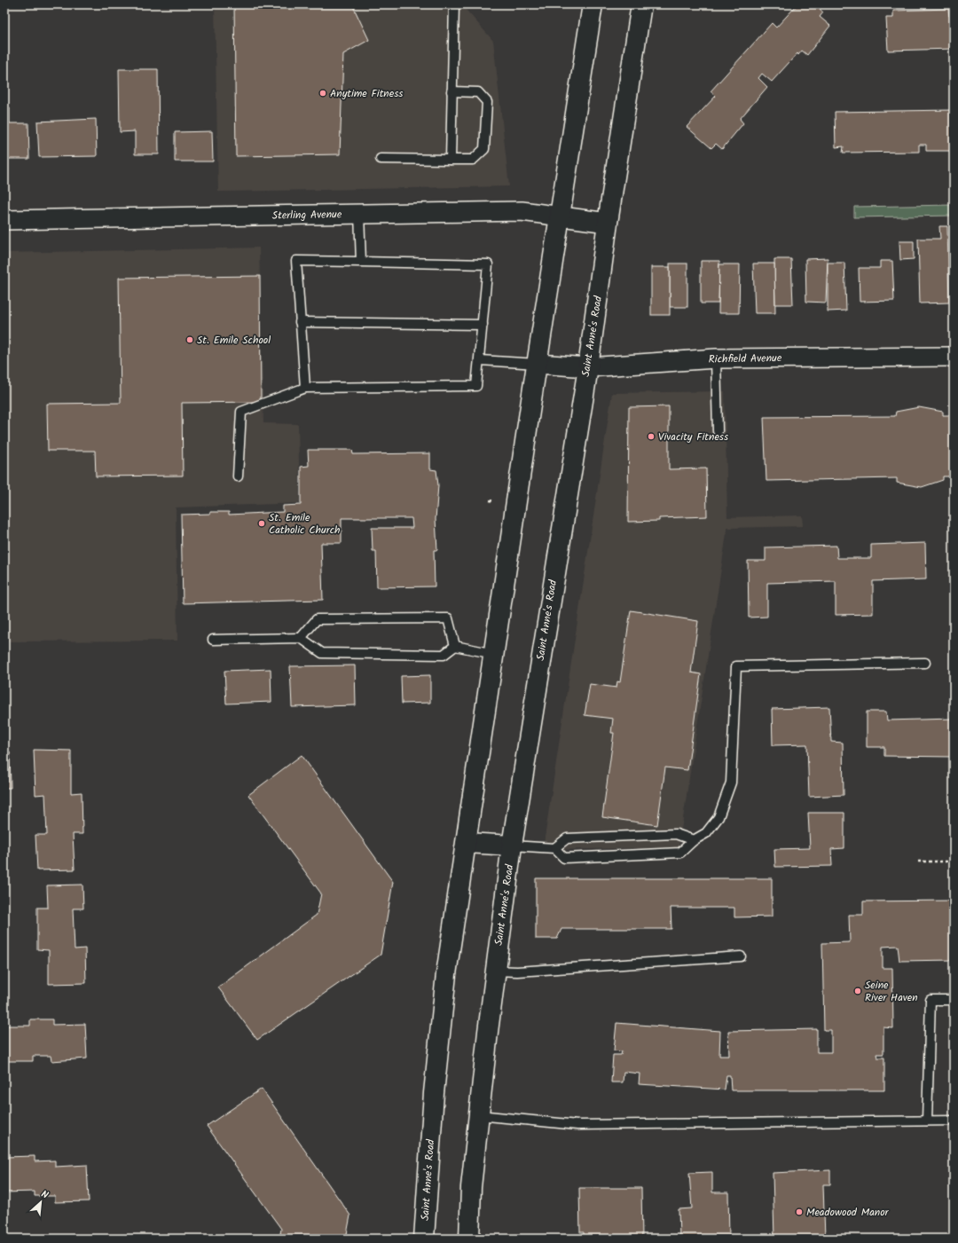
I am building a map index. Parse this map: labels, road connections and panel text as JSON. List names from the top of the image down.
{
  "streets": {
    "main road": ["Saint Anne's Road"],
    "street": ["Sterling Avenue", "Richfield Avenue"]
  },
  "crossings": [
    ["Sterling Avenue", "Saint Anne's Road"],
    ["Saint Anne's Road", "Richfield Avenue"]
  ],
  "places": [
    "Anytime Fitness",
    "St. Emile School",
    "Vivacity Fitness",
    "St. Emile Catholic Church",
    "Seine River Haven",
    "Meadowood Manor"
  ],
  "north": "top right"
}
